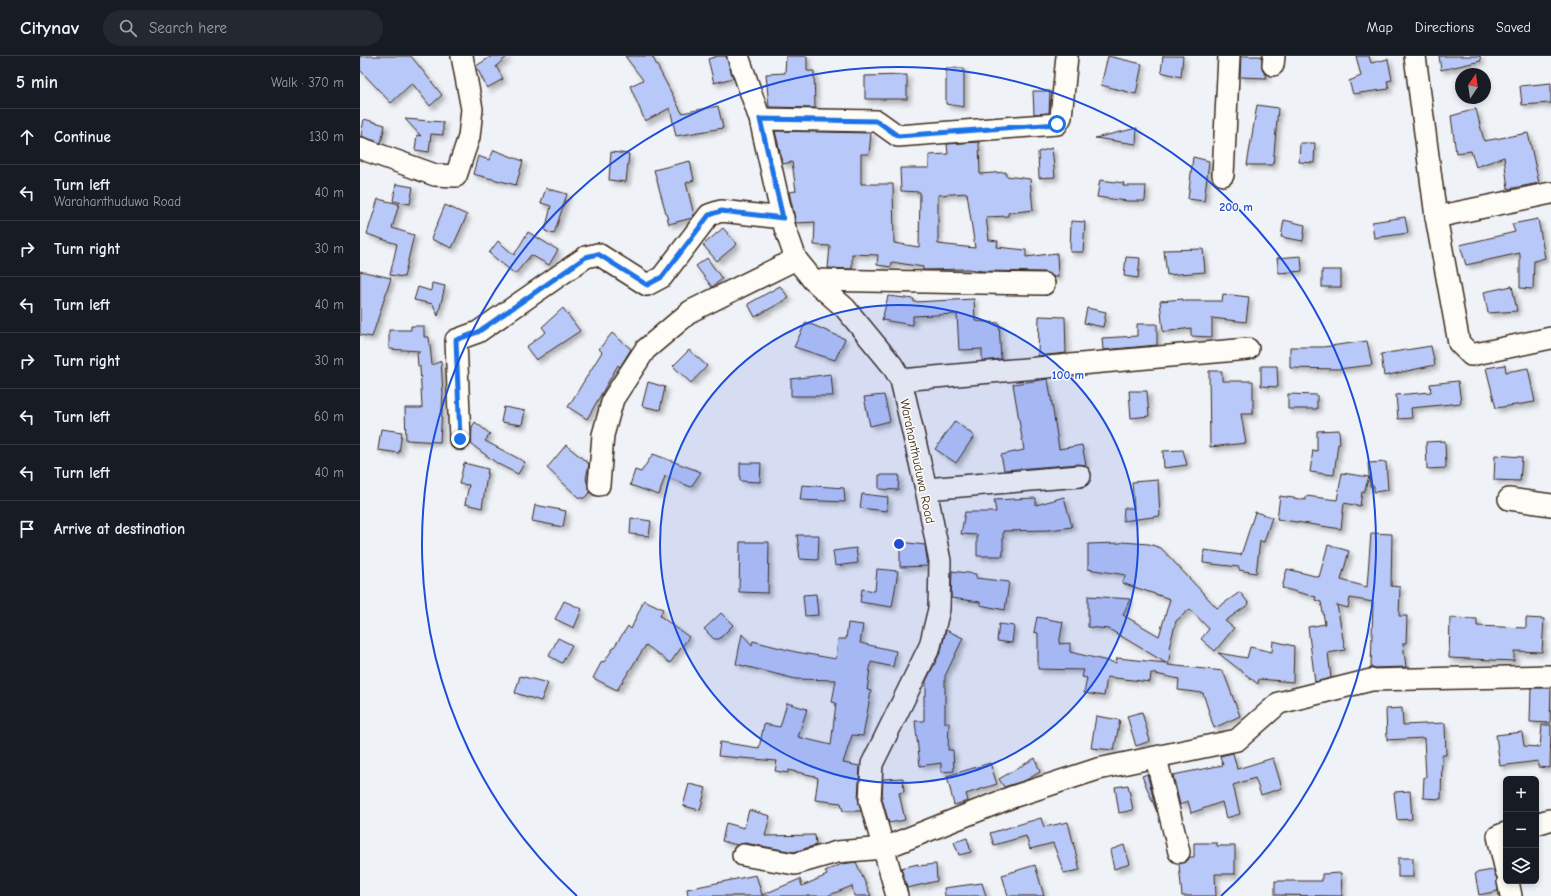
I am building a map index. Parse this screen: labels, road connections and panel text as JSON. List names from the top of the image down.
{
  "streets": {
    "street": ["Warahanthuduwa Road"]
  },
  "north": "top",
  "page": {
    "header": "Citynav",
    "search": "Search here",
    "nav": ["Map", "Directions", "Saved"],
    "heading": ["5 min", "Walk · 370 m"],
    "list": [
      ["Continue", "130 m"],
      ["Turn left", "Warahanthuduwa Road", "40 m"],
      ["Turn right", "30 m"],
      ["Turn left", "40 m"],
      ["Turn right", "30 m"],
      ["Turn left", "60 m"],
      ["Turn left", "40 m"],
      "Arrive at destination"
    ],
    "map_buttons": ["+", "−"]
  },
  "rings": ["200 m", "100 m"]
}
